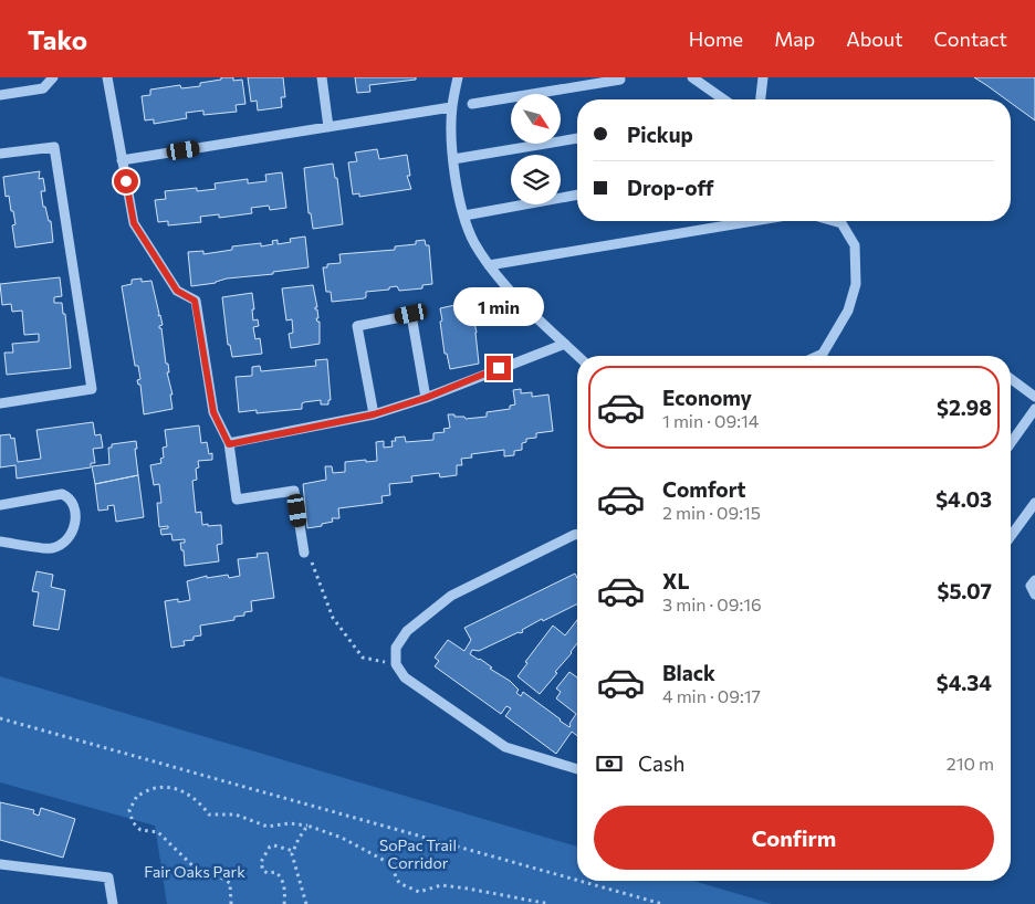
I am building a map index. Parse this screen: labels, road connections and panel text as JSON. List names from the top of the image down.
{
  "parks": ["SoPac Trail Corridor", "Fair Oaks Park"],
  "north": "bottom right",
  "page": {
    "header": "Tako",
    "nav": [
      "Home",
      "Map",
      "About",
      "Contact"
    ],
    "banner": ["Pickup", "Drop-off"],
    "bubble": "1 min",
    "list": [
      {
        "name": "Economy",
        "note": "1 min · 09:14",
        "value": "$2.98"
      },
      {
        "name": "Comfort",
        "note": "2 min · 09:15",
        "value": "$4.03"
      },
      {
        "name": "XL",
        "note": "3 min · 09:16",
        "value": "$5.07"
      },
      {
        "name": "Black",
        "note": "4 min · 09:17",
        "value": "$4.34"
      }
    ],
    "pay": ["Cash", "210 m"],
    "buttons": "Confirm"
  }
}
